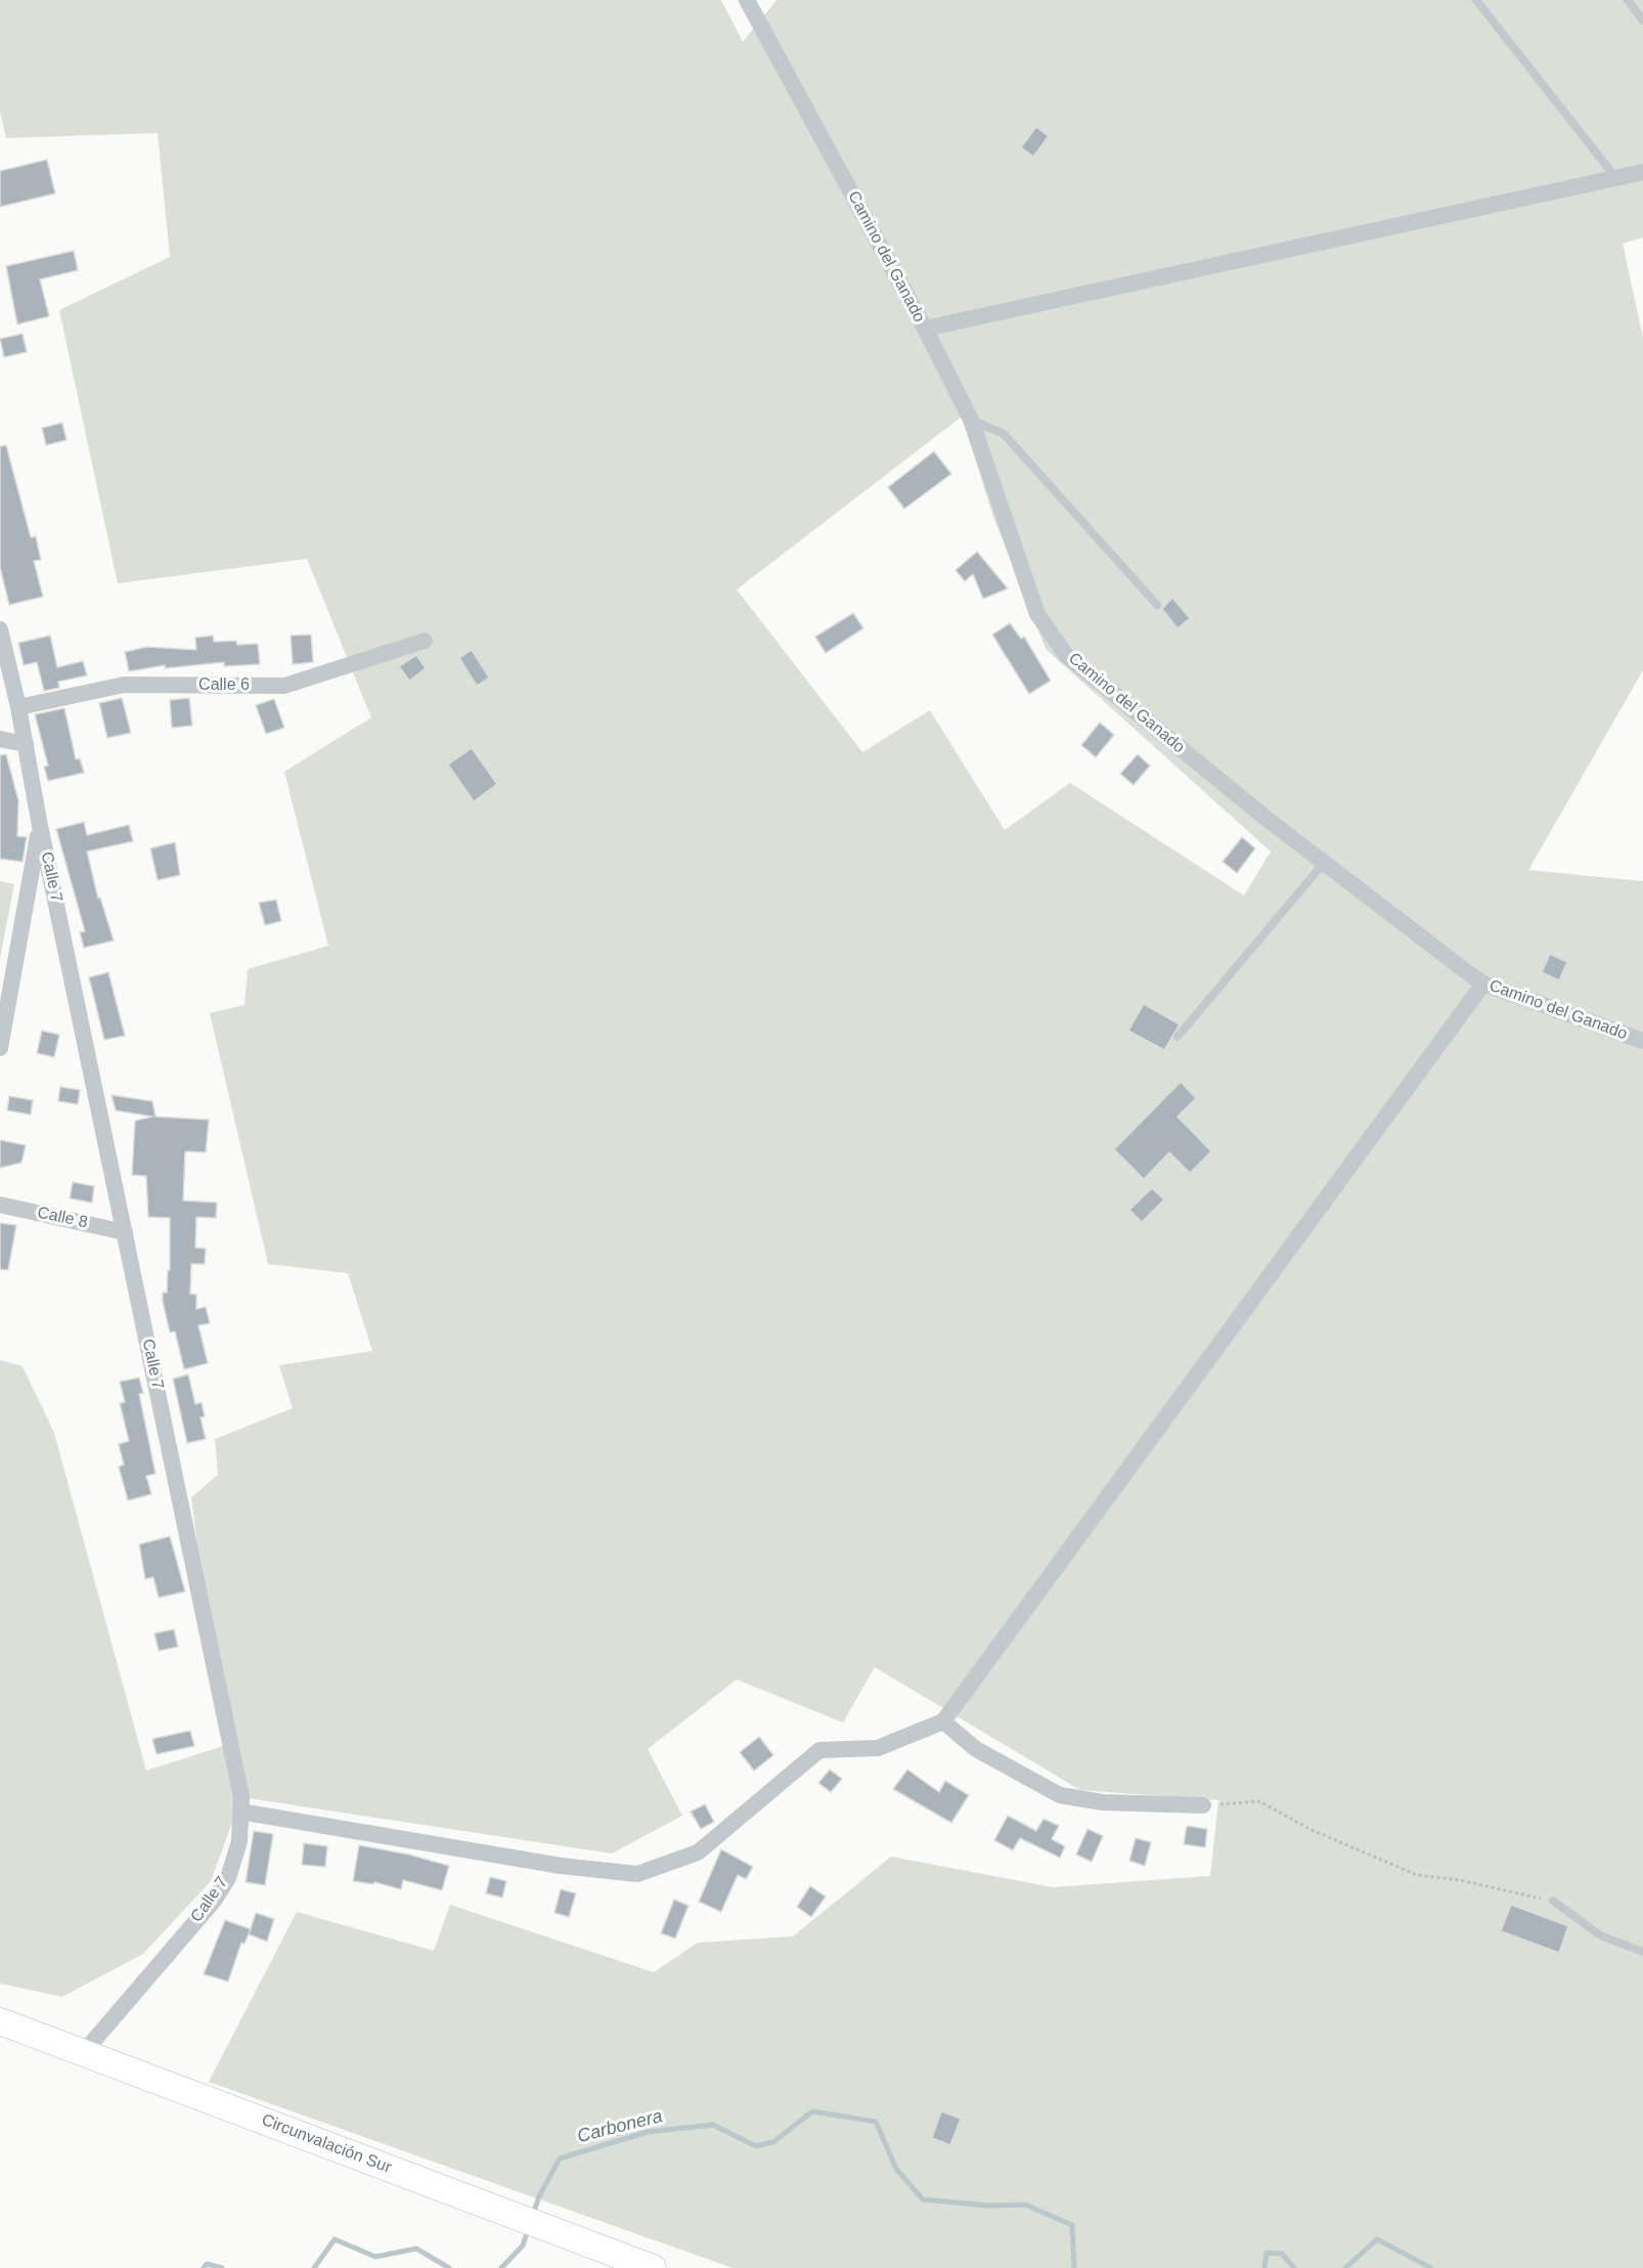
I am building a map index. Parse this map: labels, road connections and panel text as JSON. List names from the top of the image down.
{
  "streets": {
    "main road": ["Circunvalación Sur"],
    "street": [
      "Camino del Ganado",
      "Calle 6",
      "Calle 7",
      "Calle 8"
    ]
  },
  "crossings": [
    ["Calle 6", "Calle 7"],
    ["Calle 7", "Calle 8"],
    ["Calle 7", "Circunvalación Sur"]
  ],
  "water": ["Carbonera"]
}
